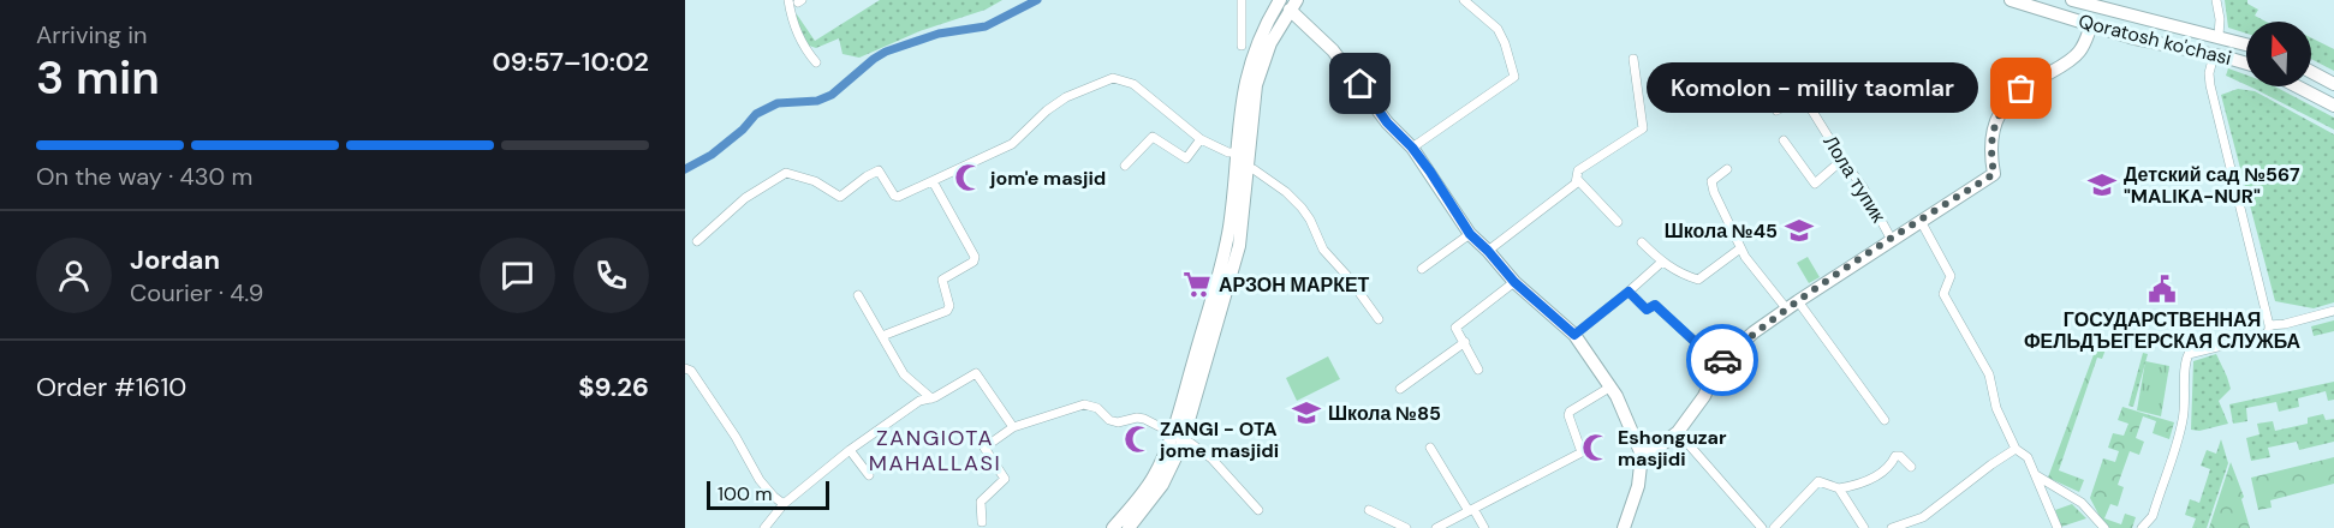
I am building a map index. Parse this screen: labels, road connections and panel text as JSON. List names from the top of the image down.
{
  "streets": {
    "main road": ["Qoratosh ko'chasi"],
    "street": ["Лола тупик"]
  },
  "districts": ["ZANGIOTA MAHALLASI"],
  "places": {
    "other": ["Komolon - milliy taomlar"],
    "mosque": ["jom'e masjid", "ZANGI - OTA jome masjidi", "Eshonguzar masjidi"],
    "school or university": ["Детский сад №567 \"MALIKA-NUR\"", "Школа №45", "Школа №85"],
    "supermarket": ["АРЗОН МАРКЕТ"],
    "public building": ["ГОСУДАРСТВЕННАЯ ФЕЛЬДЪЕГЕРСКАЯ СЛУЖБА"]
  },
  "scale_bar": "100 m",
  "north": "top",
  "page": {
    "heading": ["3 min", "Arriving in", "09:57–10:02"],
    "panel": [
      "Jordan",
      "Courier · 4.9",
      "Order #1610",
      "$9.26"
    ],
    "bubble": "Komolon - milliy taomlar",
    "bar": "On the way · 430 m",
    "scale": "100 m"
  }
}
